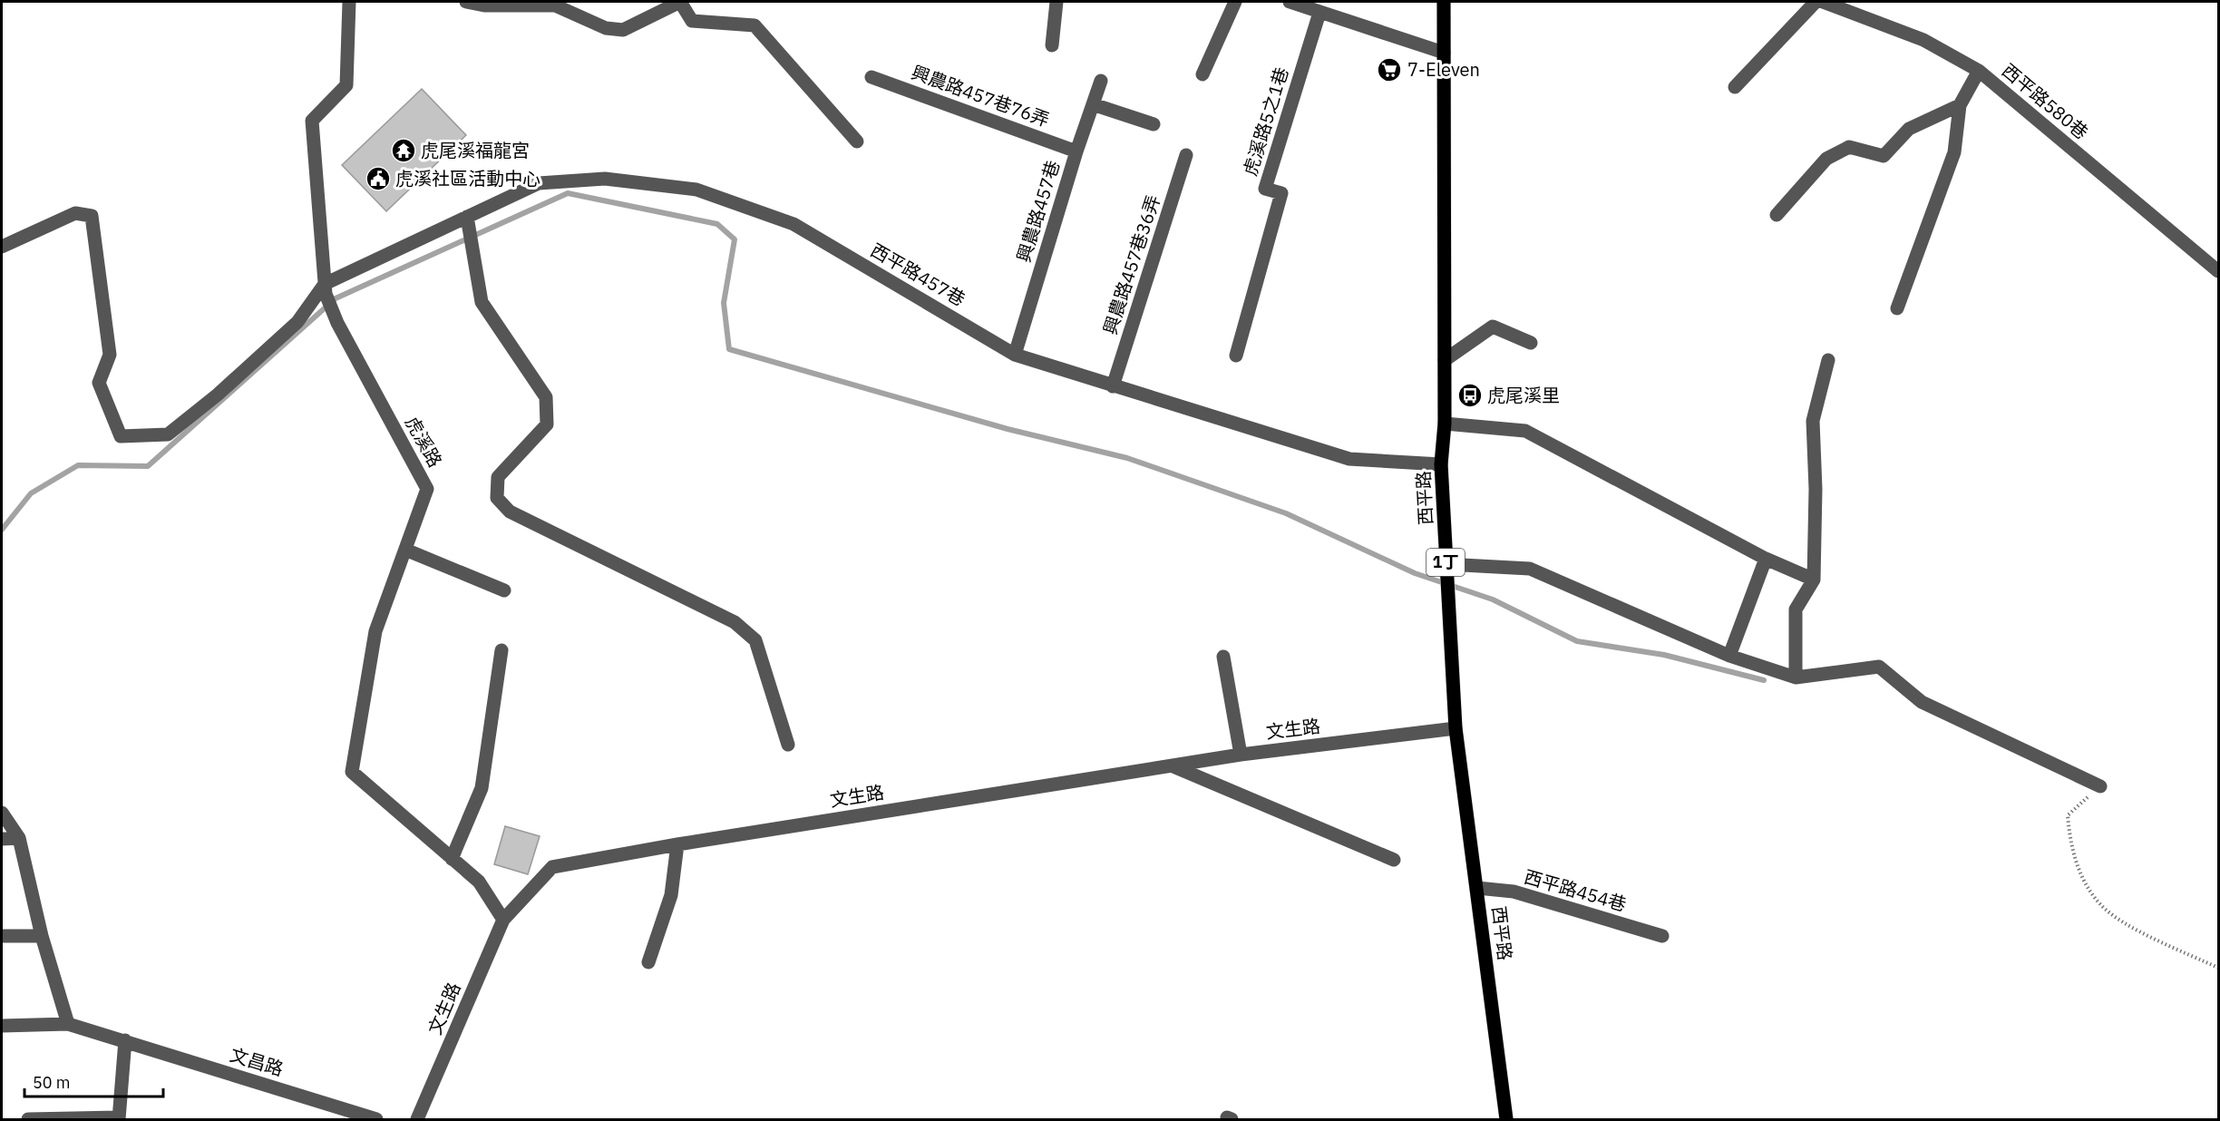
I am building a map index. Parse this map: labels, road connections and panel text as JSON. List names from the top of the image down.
{
  "streets": {
    "main road": ["西平路", "1丁"],
    "street": [
      "興農路457巷76弄",
      "西平路580巷",
      "虎溪路5之1巷",
      "興農路457巷",
      "興農路457巷36弄",
      "西平路457巷",
      "虎溪路",
      "文生路",
      "西平路454巷",
      "文昌路"
    ]
  },
  "crossings": [
    ["興農路457巷76弄", "興農路457巷"],
    ["興農路457巷", "西平路457巷"],
    ["興農路457巷36弄", "西平路457巷"],
    ["西平路457巷", "虎溪路"],
    ["西平路457巷", "西平路"],
    ["虎溪路", "文生路"],
    ["西平路", "文生路"],
    ["西平路", "西平路454巷"]
  ],
  "places": {
    "supermarket": ["7-Eleven"],
    "temple": ["虎尾溪福龍宮"],
    "public building": ["虎溪社區活動中心"],
    "bus stop": ["虎尾溪里"]
  },
  "scale_bar": "50 m"
}
